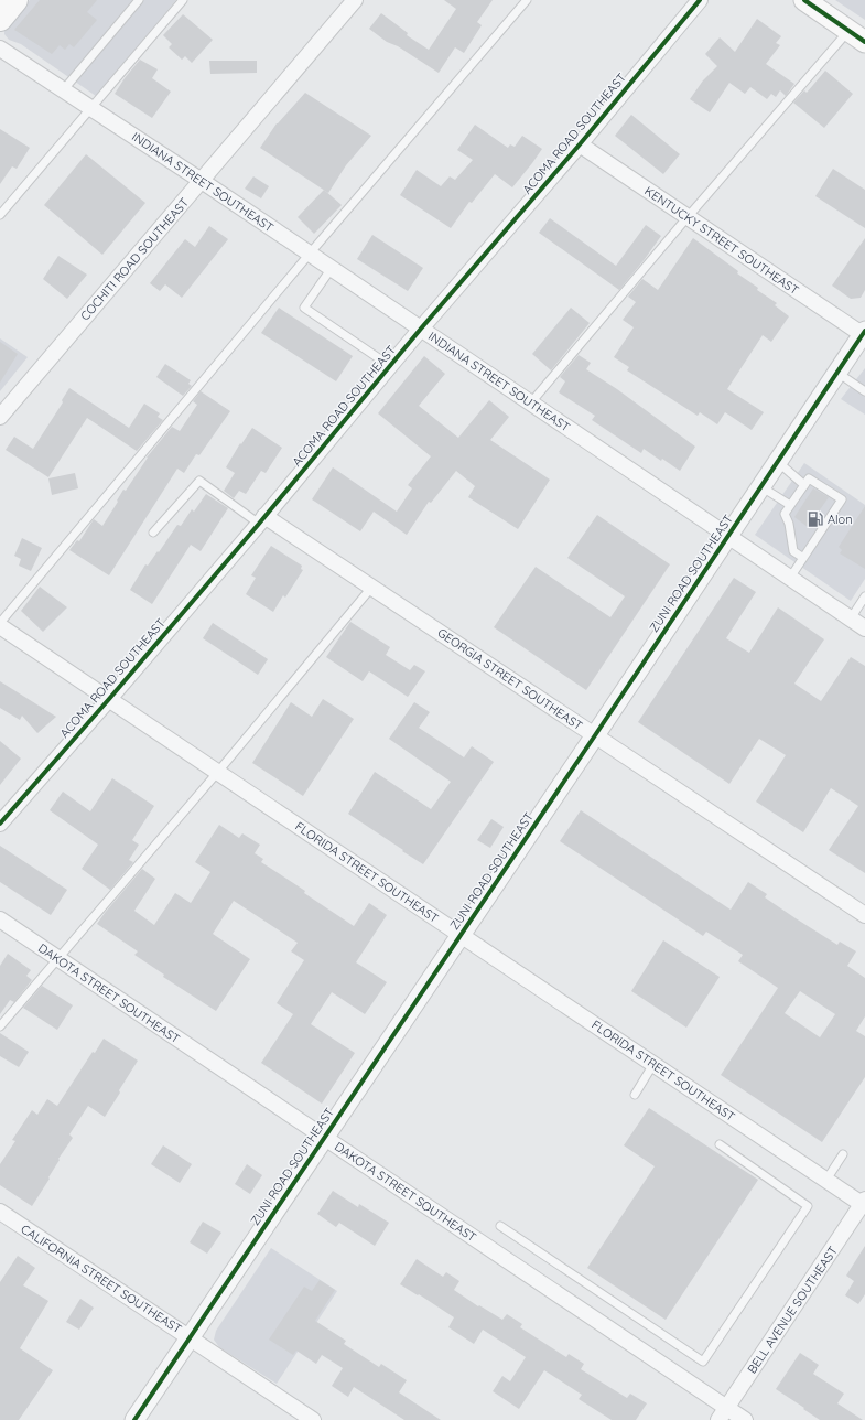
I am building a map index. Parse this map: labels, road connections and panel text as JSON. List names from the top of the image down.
{
  "streets": {
    "street": [
      "ACOMA ROAD SOUTHEAST",
      "INDIANA STREET SOUTHEAST",
      "KENTUCKY STREET SOUTHEAST",
      "COCHITI ROAD SOUTHEAST",
      "ZUNI ROAD SOUTHEAST",
      "GEORGIA STREET SOUTHEAST",
      "FLORIDA STREET SOUTHEAST",
      "DAKOTA STREET SOUTHEAST",
      "CALIFORNIA STREET SOUTHEAST",
      "BELL AVENUE SOUTHEAST"
    ]
  },
  "crossings": [
    ["ACOMA ROAD SOUTHEAST", "INDIANA STREET SOUTHEAST"],
    ["ACOMA ROAD SOUTHEAST", "KENTUCKY STREET SOUTHEAST"],
    ["ACOMA ROAD SOUTHEAST", "GEORGIA STREET SOUTHEAST"],
    ["ACOMA ROAD SOUTHEAST", "FLORIDA STREET SOUTHEAST"],
    ["INDIANA STREET SOUTHEAST", "COCHITI ROAD SOUTHEAST"],
    ["INDIANA STREET SOUTHEAST", "ZUNI ROAD SOUTHEAST"],
    ["KENTUCKY STREET SOUTHEAST", "ZUNI ROAD SOUTHEAST"],
    ["ZUNI ROAD SOUTHEAST", "GEORGIA STREET SOUTHEAST"],
    ["ZUNI ROAD SOUTHEAST", "FLORIDA STREET SOUTHEAST"],
    ["ZUNI ROAD SOUTHEAST", "DAKOTA STREET SOUTHEAST"],
    ["ZUNI ROAD SOUTHEAST", "CALIFORNIA STREET SOUTHEAST"],
    ["FLORIDA STREET SOUTHEAST", "BELL AVENUE SOUTHEAST"],
    ["DAKOTA STREET SOUTHEAST", "BELL AVENUE SOUTHEAST"]
  ],
  "places": {
    "fuel station": ["Alon"]
  }
}
